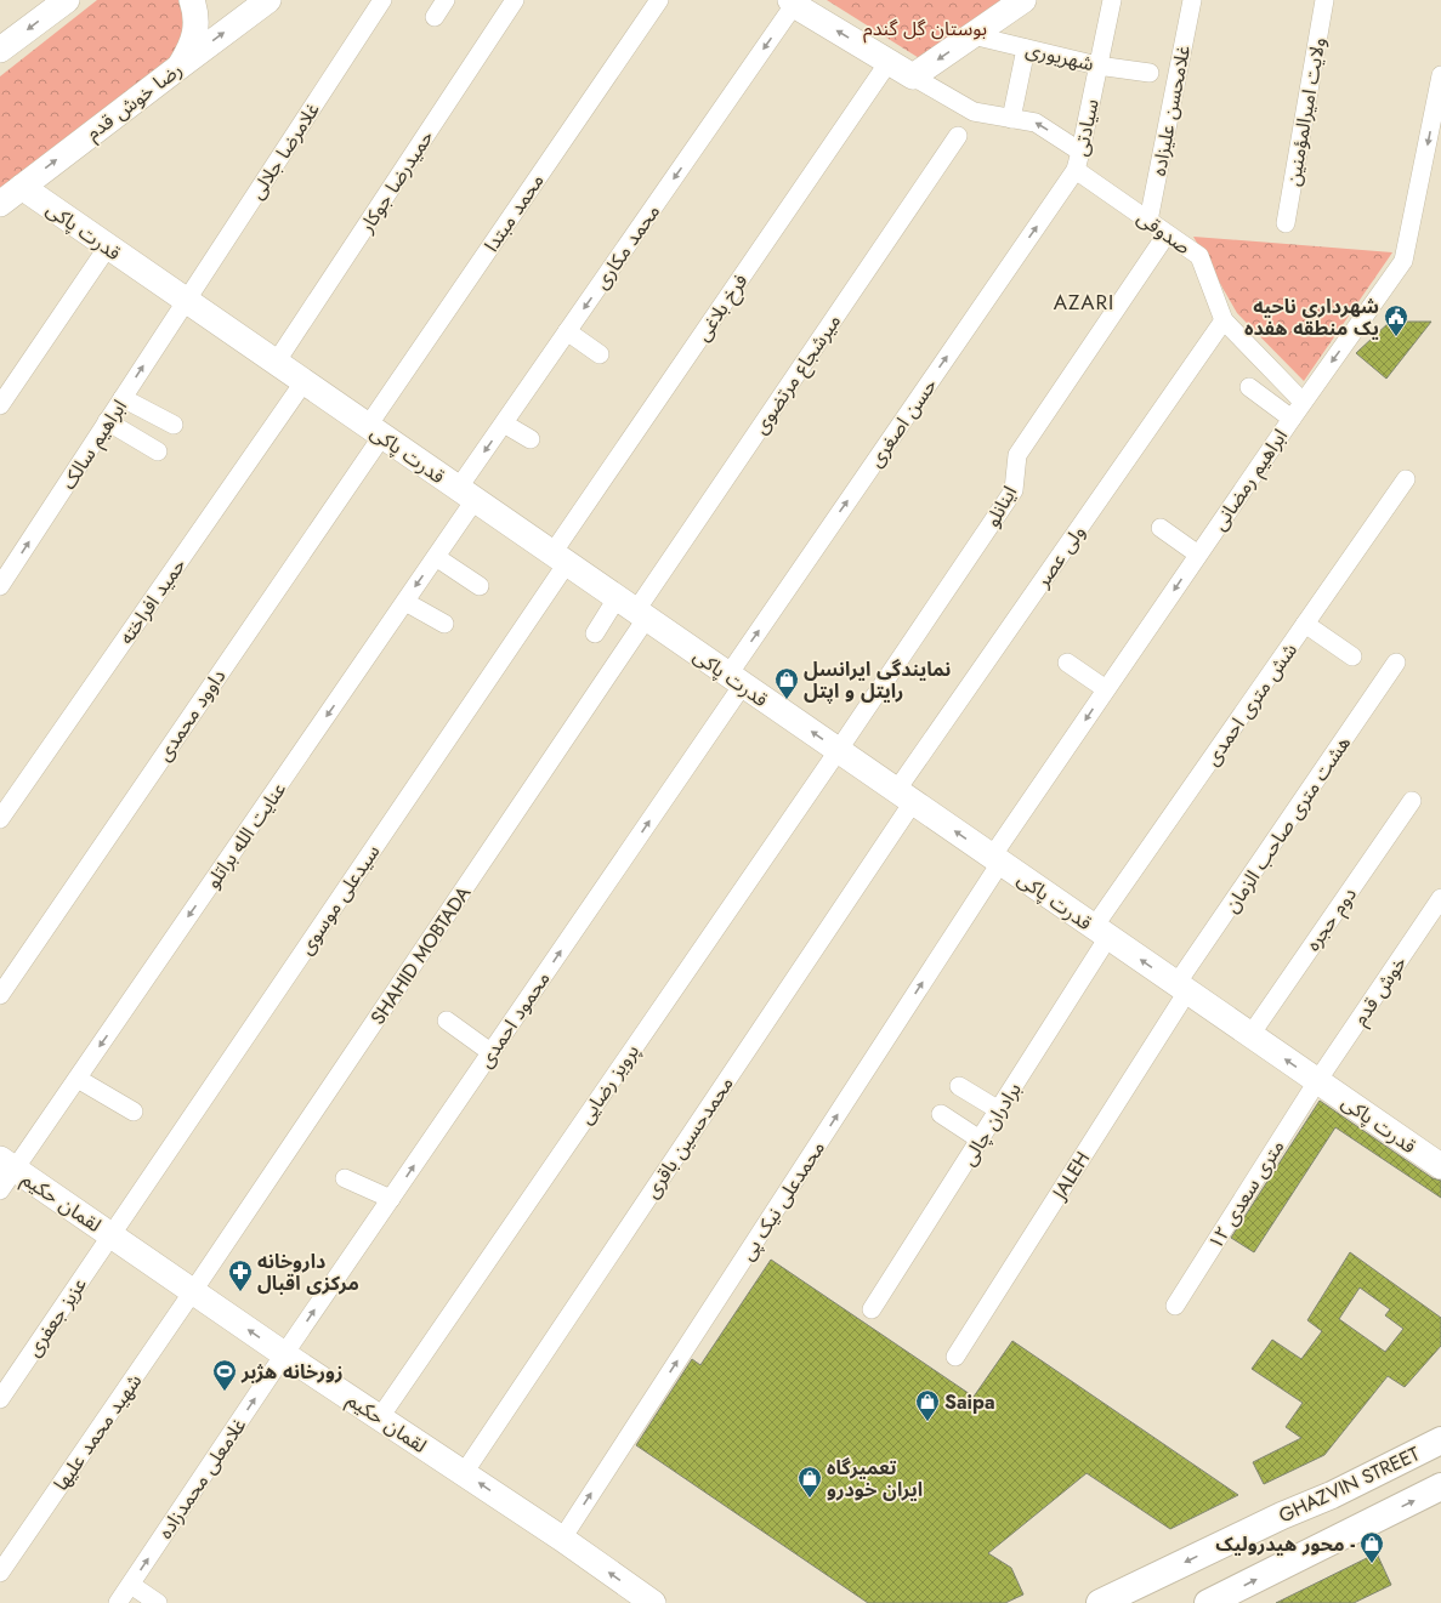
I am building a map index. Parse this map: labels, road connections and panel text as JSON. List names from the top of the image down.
{
  "streets": {
    "main road": ["GHAZVIN STREET"],
    "street": [
      "شهریوری",
      "رضا خوش قدم",
      "غلامحسن علیزاده",
      "ولایت امیرالمؤمنین",
      "سیادتی",
      "غلامرضا جلالی",
      "حمیدرضا جوکار",
      "محمد مبتدا",
      "قدرت پاکی",
      "صدوقی",
      "محمد مکاری",
      "فرخ بلاغی",
      "میرشجاع مرتضوی",
      "حسن اصغری",
      "ابراهیم سالک",
      "ابراهیم رمضانی",
      "اینانلو",
      "ولی عصر",
      "حمید افراخته",
      "شش متری احمدی",
      "داوود محمدی",
      "هشت متری صاحب الزمان",
      "عنایت الله براتلو",
      "سیدعلی موسوی",
      "دوم حجره",
      "SHAHID MOBTADA",
      "خوش قدم",
      "محمود احمدی",
      "پرویز رضایی",
      "برادران چالی",
      "محمدحسین باقری",
      "JALEH",
      "۱۲ متری سعدی",
      "محمدعلی نیک پی",
      "لقمان حکیم",
      "عزیز جعفری",
      "شهید محمد علیها",
      "غلامعلی محمدزاده"
    ]
  },
  "crossings": [
    ["شهریوری", "سیادتی"],
    ["رضا خوش قدم", "قدرت پاکی"],
    ["غلامحسن علیزاده", "صدوقی"],
    ["سیادتی", "صدوقی"],
    ["سیادتی", "حسن اصغری"],
    ["غلامرضا جلالی", "قدرت پاکی"],
    ["غلامرضا جلالی", "ابراهیم سالک"],
    ["حمیدرضا جوکار", "قدرت پاکی"],
    ["محمد مبتدا", "قدرت پاکی"],
    ["محمد مبتدا", "داوود محمدی"],
    ["قدرت پاکی", "محمد مکاری"],
    ["قدرت پاکی", "فرخ بلاغی"],
    ["قدرت پاکی", "میرشجاع مرتضوی"],
    ["قدرت پاکی", "حسن اصغری"],
    ["قدرت پاکی", "ابراهیم سالک"],
    ["قدرت پاکی", "ابراهیم رمضانی"],
    ["قدرت پاکی", "اینانلو"],
    ["قدرت پاکی", "ولی عصر"],
    ["قدرت پاکی", "حمید افراخته"],
    ["قدرت پاکی", "شش متری احمدی"],
    ["قدرت پاکی", "داوود محمدی"],
    ["قدرت پاکی", "هشت متری صاحب الزمان"],
    ["قدرت پاکی", "عنایت الله براتلو"],
    ["قدرت پاکی", "سیدعلی موسوی"],
    ["قدرت پاکی", "دوم حجره"],
    ["قدرت پاکی", "SHAHID MOBTADA"],
    ["قدرت پاکی", "خوش قدم"],
    ["قدرت پاکی", "محمود احمدی"],
    ["قدرت پاکی", "پرویز رضایی"],
    ["قدرت پاکی", "برادران چالی"],
    ["قدرت پاکی", "محمدحسین باقری"],
    ["قدرت پاکی", "JALEH"],
    ["قدرت پاکی", "۱۲ متری سعدی"],
    ["قدرت پاکی", "محمدعلی نیک پی"],
    ["صدوقی", "حسن اصغری"],
    ["صدوقی", "ابراهیم رمضانی"],
    ["صدوقی", "اینانلو"],
    ["صدوقی", "ولی عصر"],
    ["محمد مکاری", "عنایت الله براتلو"],
    ["فرخ بلاغی", "سیدعلی موسوی"],
    ["میرشجاع مرتضوی", "SHAHID MOBTADA"],
    ["حسن اصغری", "محمود احمدی"],
    ["ابراهیم رمضانی", "محمدعلی نیک پی"],
    ["اینانلو", "پرویز رضایی"],
    ["ولی عصر", "محمدحسین باقری"],
    ["شش متری احمدی", "برادران چالی"],
    ["هشت متری صاحب الزمان", "JALEH"],
    ["عنایت الله براتلو", "لقمان حکیم"],
    ["سیدعلی موسوی", "لقمان حکیم"],
    ["سیدعلی موسوی", "عزیز جعفری"],
    ["SHAHID MOBTADA", "لقمان حکیم"],
    ["SHAHID MOBTADA", "شهید محمد علیها"],
    ["خوش قدم", "۱۲ متری سعدی"],
    ["محمود احمدی", "لقمان حکیم"],
    ["محمود احمدی", "غلامعلی محمدزاده"],
    ["پرویز رضایی", "لقمان حکیم"],
    ["محمدحسین باقری", "لقمان حکیم"],
    ["محمدعلی نیک پی", "لقمان حکیم"],
    ["لقمان حکیم", "عزیز جعفری"],
    ["لقمان حکیم", "شهید محمد علیها"],
    ["لقمان حکیم", "غلامعلی محمدزاده"]
  ],
  "one_way": [
    "محمد مکاری",
    "حسن اصغری",
    "ابراهیم رمضانی",
    "عنایت الله براتلو",
    "محمود احمدی",
    "محمدعلی نیک پی",
    "لقمان حکیم",
    "غلامعلی محمدزاده"
  ],
  "districts": ["AZARI"],
  "parks": ["بوستان گل گندم"],
  "places": {
    "public building": ["شهرداری ناحیه یک منطقه هفده"],
    "shop": [
      "نمایندگی ایرانسل رایتل و اپتل",
      "Saipa",
      "تعمیرگاه ایران خودرو",
      "محور هیدرولیک -"
    ],
    "pharmacy": ["داروخانه مرکزی اقبال"],
    "sports": ["زورخانه هژبر"]
  }
}
